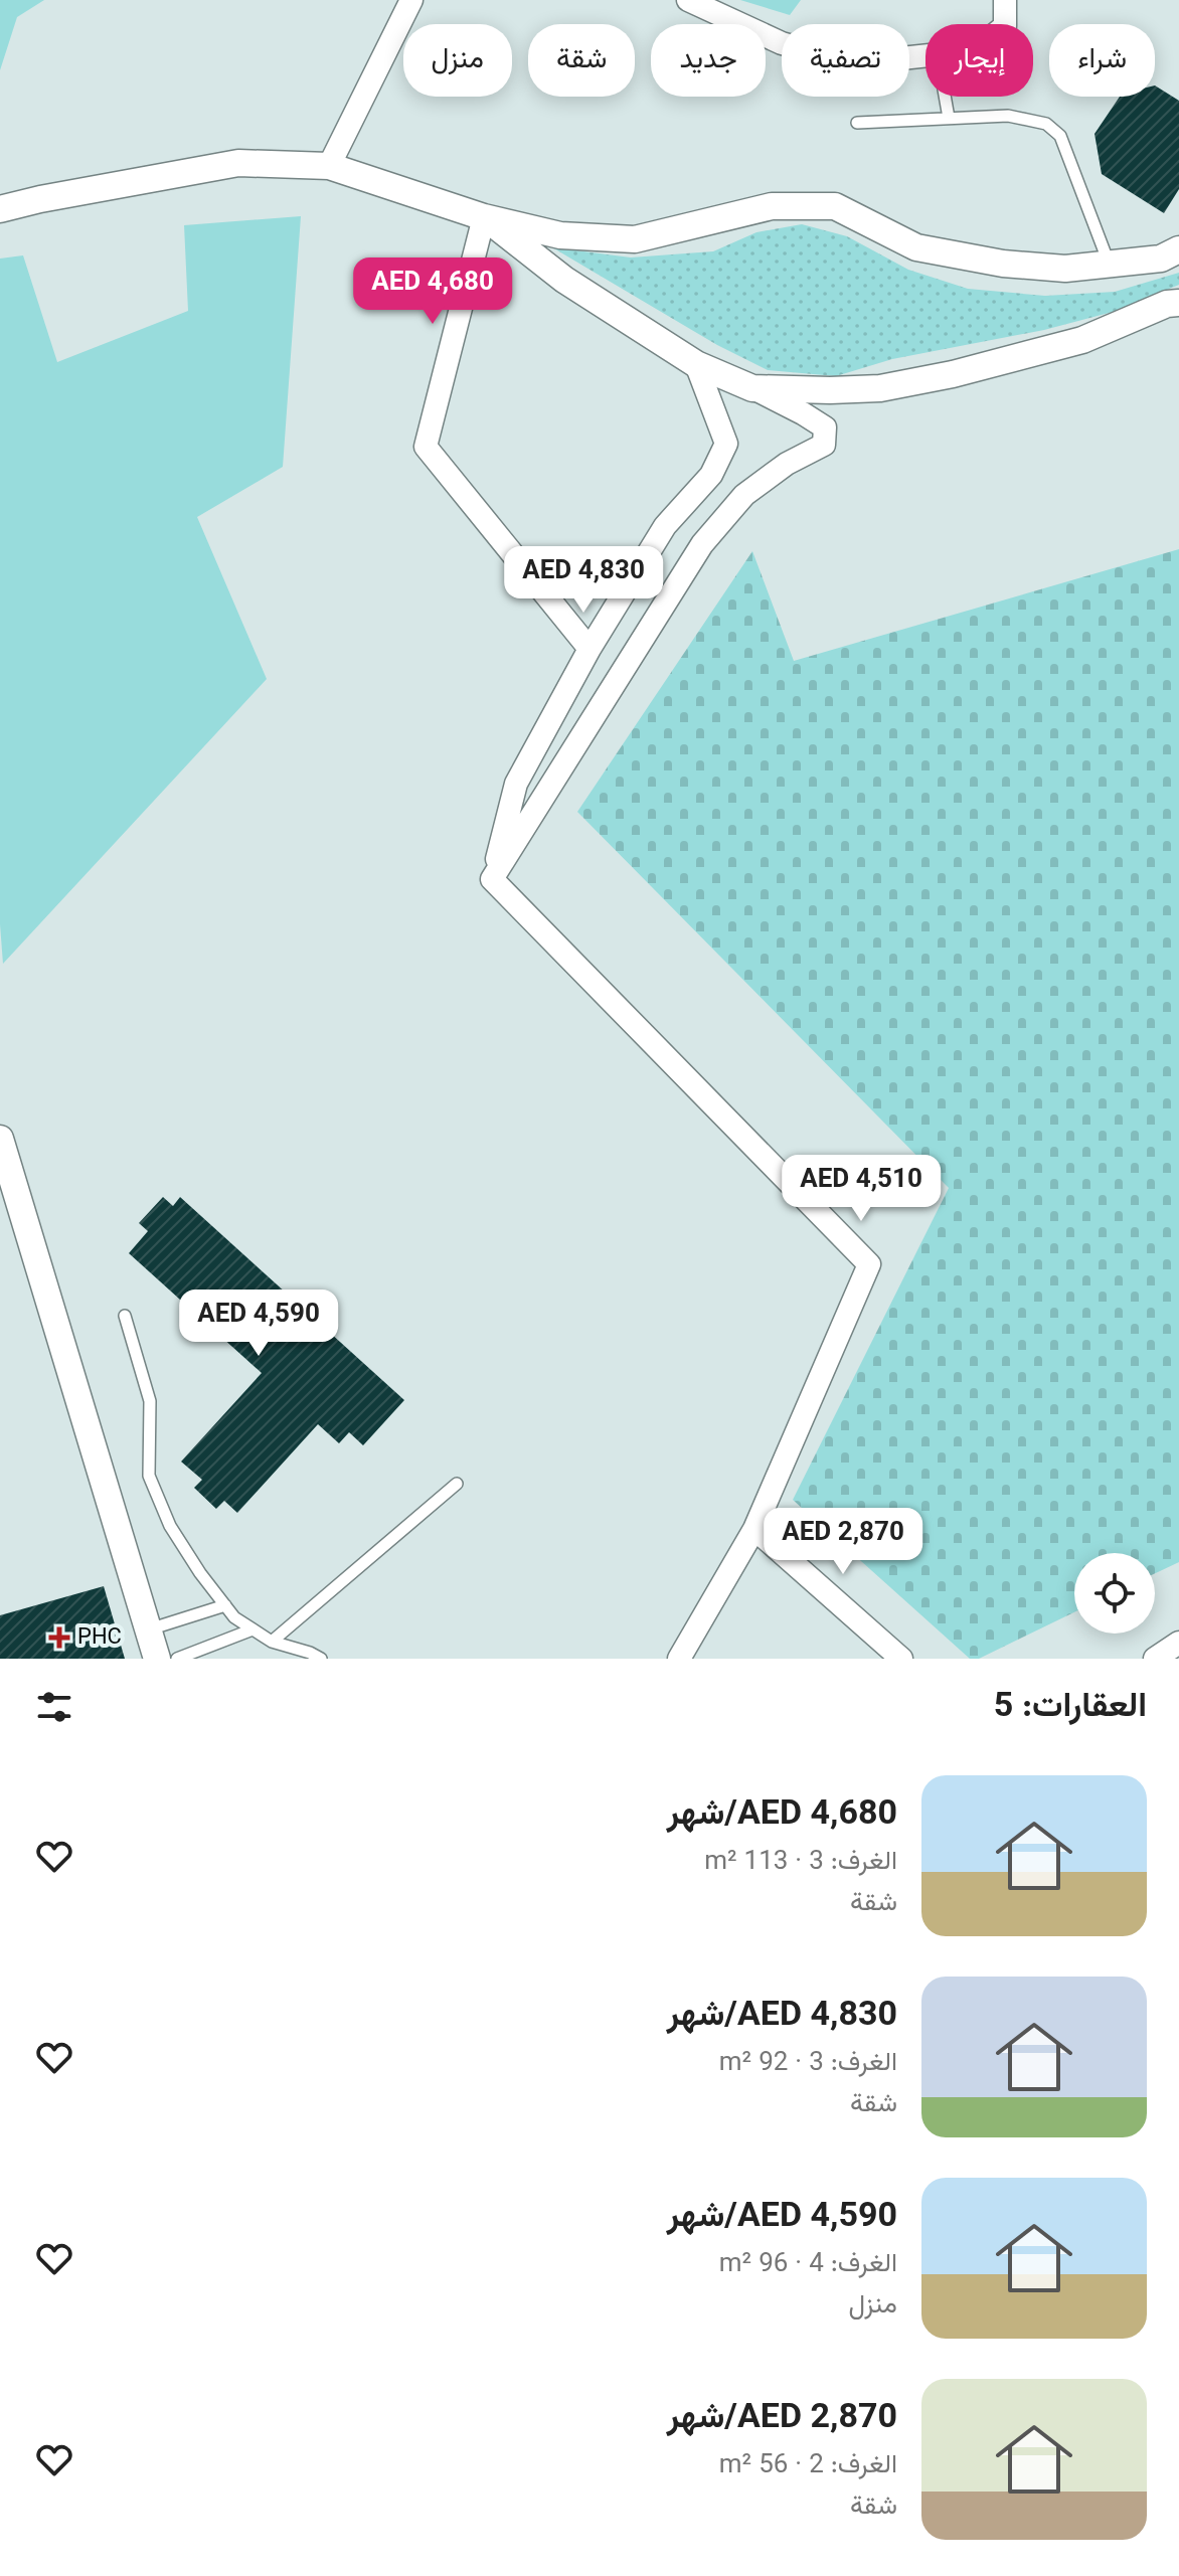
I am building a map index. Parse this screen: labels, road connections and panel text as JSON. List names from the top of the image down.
{
  "places": {
    "health": ["PHC"]
  },
  "page": {
    "chip": [
      "شراء",
      "إيجار",
      "تصفية",
      "جديد",
      "شقة",
      "منزل"
    ],
    "price": [
      "AED 4,680",
      "AED 4,830",
      "AED 4,510",
      "AED 4,590",
      "AED 2,870"
    ],
    "heading": "العقارات: 5",
    "list": [
      {
        "name": "AED 4,680/شهر",
        "note": "الغرف: 3 · 113 m² · شقة"
      },
      {
        "name": "AED 4,830/شهر",
        "note": "الغرف: 3 · 92 m² · شقة"
      },
      {
        "name": "AED 4,590/شهر",
        "note": "الغرف: 4 · 96 m² · منزل"
      },
      {
        "name": "AED 2,870/شهر",
        "note": "الغرف: 2 · 56 m² · شقة"
      }
    ]
  }
}
